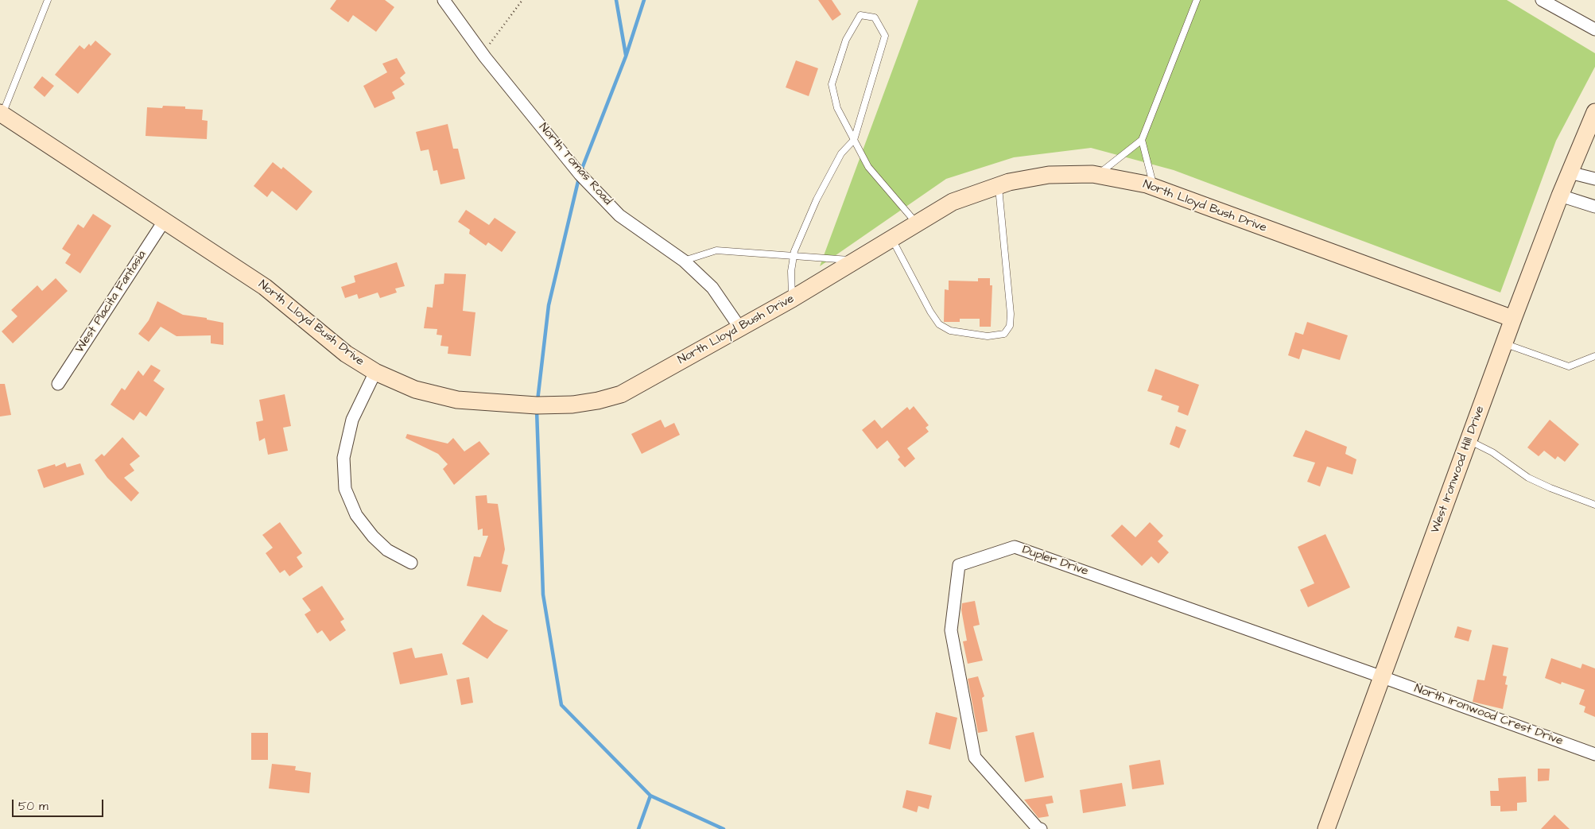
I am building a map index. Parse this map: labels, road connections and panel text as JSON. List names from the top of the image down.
{
  "streets": {
    "street": [
      "North Tomas Road",
      "North Lloyd Bush Drive",
      "West Placita Fantasia",
      "West Ironwood Hill Drive",
      "Dupler Drive",
      "North Ironwood Crest Drive"
    ]
  },
  "crossings": [
    ["North Tomas Road", "North Lloyd Bush Drive"],
    ["North Lloyd Bush Drive", "West Placita Fantasia"],
    ["North Lloyd Bush Drive", "West Ironwood Hill Drive"],
    ["West Ironwood Hill Drive", "Dupler Drive"],
    ["West Ironwood Hill Drive", "North Ironwood Crest Drive"],
    ["Dupler Drive", "North Ironwood Crest Drive"]
  ],
  "scale_bar": "50 m"
}
